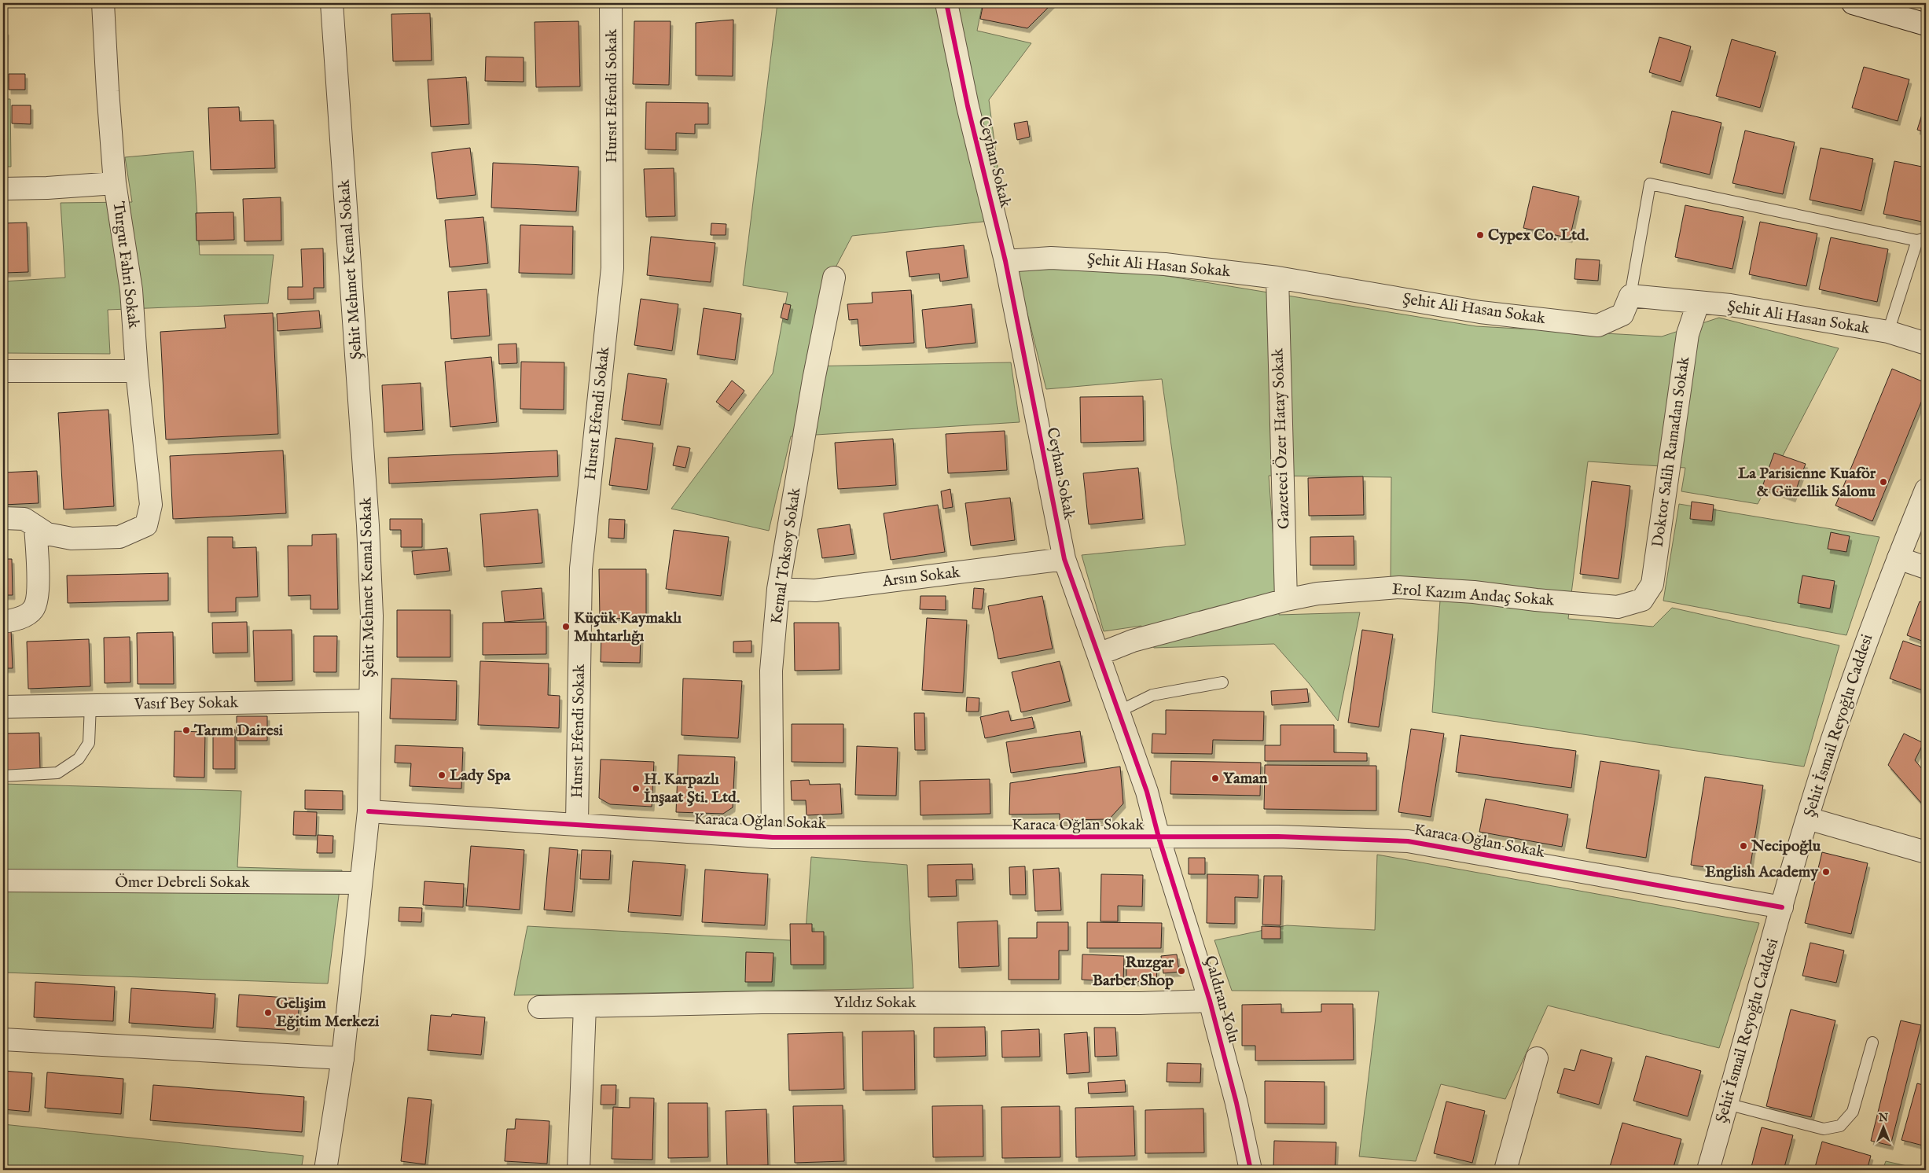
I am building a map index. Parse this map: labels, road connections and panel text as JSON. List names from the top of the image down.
{
  "streets": {
    "street": [
      "Hursıt Efendi Sokak",
      "Ceyhan Sokak",
      "Turgut Fahri Sokak",
      "Şehit Ali Hasan Sokak",
      "Şehit Mehmet Kemal Sokak",
      "Gazeteci Özer Hatay Sokak",
      "Doktor Salih Ramadan Sokak",
      "Kemal Toksoy Sokak",
      "Arsın Sokak",
      "Erol Kazım Andaç Sokak",
      "Vasıf Bey Sokak",
      "Şehit İsmail Reyoğlu Caddesi",
      "Karaca Oğlan Sokak",
      "Ömer Debreli Sokak",
      "Çaldıran Yolu",
      "Yıldız Sokak"
    ]
  },
  "crossings": [
    ["Hursıt Efendi Sokak", "Karaca Oğlan Sokak"],
    ["Ceyhan Sokak", "Şehit Ali Hasan Sokak"],
    ["Ceyhan Sokak", "Arsın Sokak"],
    ["Ceyhan Sokak", "Erol Kazım Andaç Sokak"],
    ["Ceyhan Sokak", "Karaca Oğlan Sokak"],
    ["Ceyhan Sokak", "Çaldıran Yolu"],
    ["Şehit Ali Hasan Sokak", "Gazeteci Özer Hatay Sokak"],
    ["Şehit Ali Hasan Sokak", "Doktor Salih Ramadan Sokak"],
    ["Şehit Mehmet Kemal Sokak", "Vasıf Bey Sokak"],
    ["Şehit Mehmet Kemal Sokak", "Karaca Oğlan Sokak"],
    ["Şehit Mehmet Kemal Sokak", "Ömer Debreli Sokak"],
    ["Gazeteci Özer Hatay Sokak", "Erol Kazım Andaç Sokak"],
    ["Doktor Salih Ramadan Sokak", "Erol Kazım Andaç Sokak"],
    ["Kemal Toksoy Sokak", "Arsın Sokak"],
    ["Kemal Toksoy Sokak", "Karaca Oğlan Sokak"],
    ["Şehit İsmail Reyoğlu Caddesi", "Karaca Oğlan Sokak"],
    ["Karaca Oğlan Sokak", "Çaldıran Yolu"],
    ["Çaldıran Yolu", "Yıldız Sokak"]
  ],
  "places": [
    "Cypex Co. Ltd.",
    "La Parisienne Kuaför & Güzellik Salonu",
    "Küçük Kaymaklı Muhtarlığı",
    "Tarım Dairesi",
    "Lady Spa",
    "Yaman",
    "H. Karpazlı İnşaat Şti. Ltd.",
    "Necipoğlu",
    "English Academy",
    "Ruzgar Barber Shop",
    "Gelişim Eğitim Merkezi"
  ],
  "north": "top"
}
